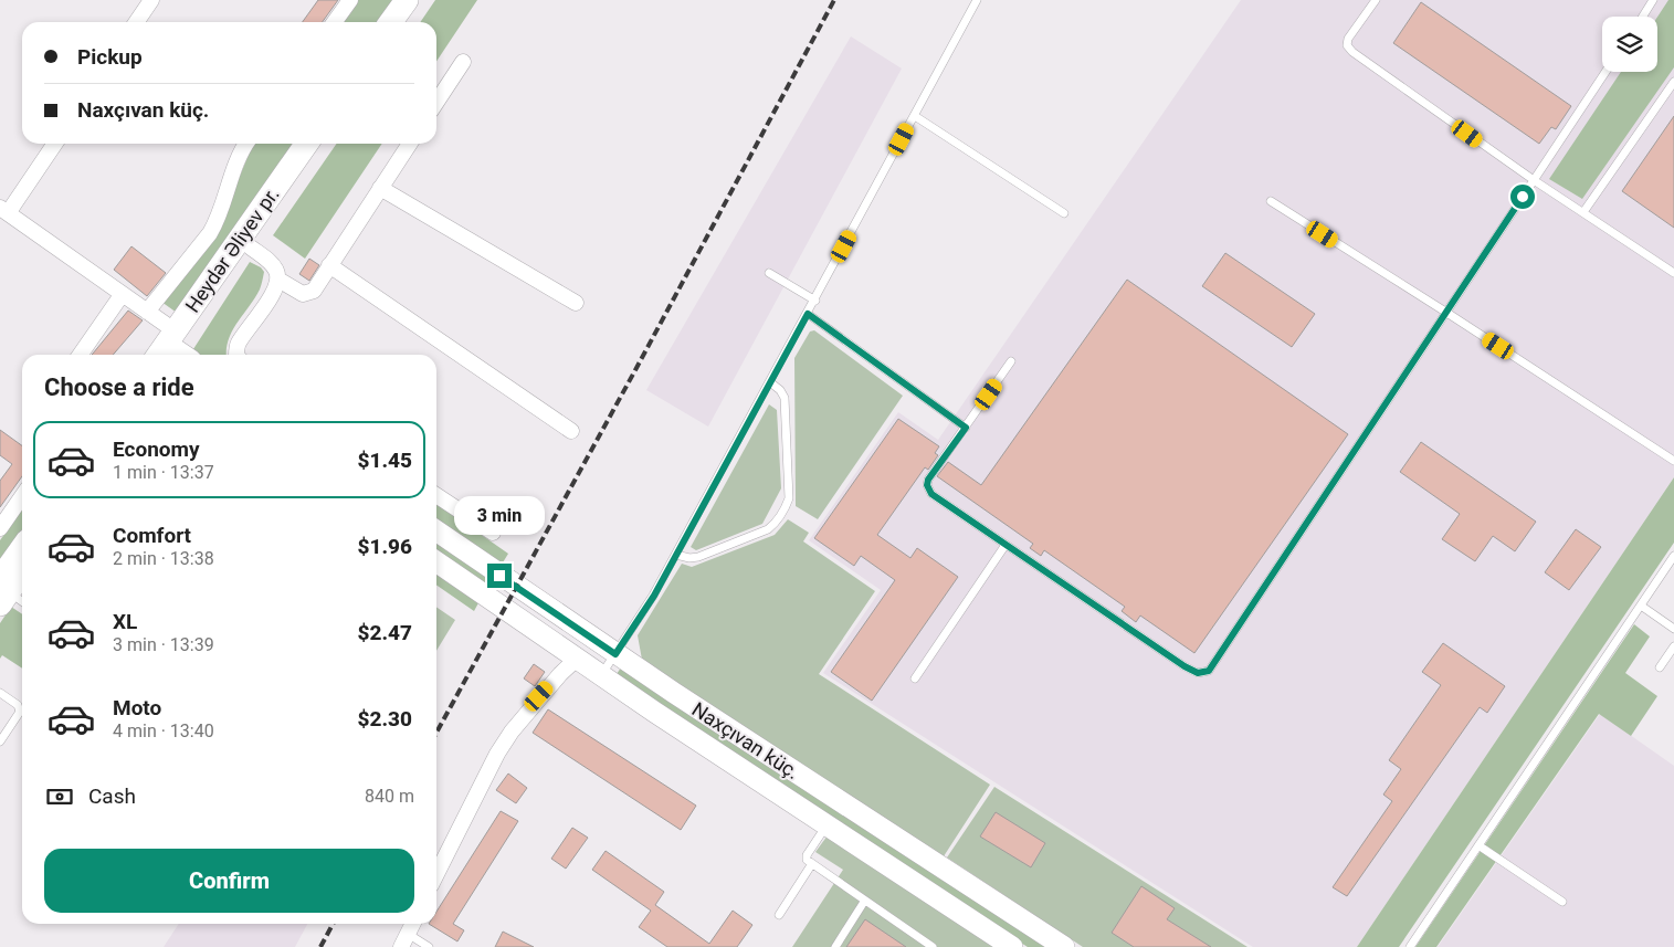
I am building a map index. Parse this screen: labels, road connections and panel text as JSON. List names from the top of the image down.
{
  "streets": {
    "main road": ["Heydər Əliyev pr.", "Naxçıvan küç."]
  },
  "page": {
    "banner": ["Pickup", "Naxçıvan küç."],
    "heading": "Choose a ride",
    "list": [
      {
        "name": "Economy",
        "note": "1 min · 13:37",
        "value": "$1.45"
      },
      {
        "name": "Comfort",
        "note": "2 min · 13:38",
        "value": "$1.96"
      },
      {
        "name": "XL",
        "note": "3 min · 13:39",
        "value": "$2.47"
      },
      {
        "name": "Moto",
        "note": "4 min · 13:40",
        "value": "$2.30"
      }
    ],
    "bubble": "3 min",
    "pay": ["Cash", "840 m"],
    "buttons": "Confirm"
  }
}
